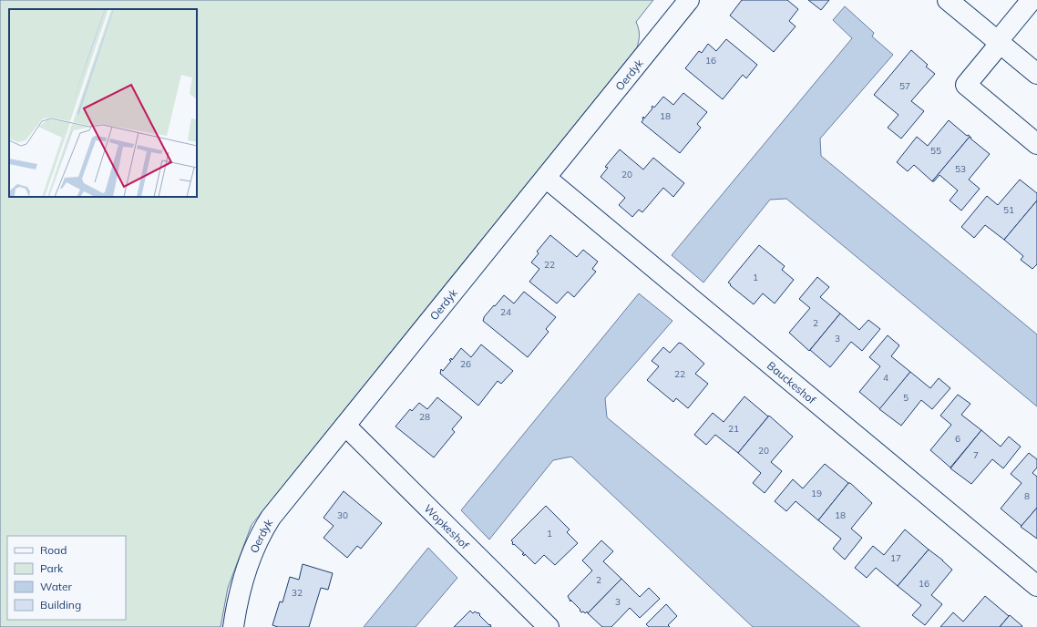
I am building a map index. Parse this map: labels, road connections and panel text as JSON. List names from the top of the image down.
{
  "streets": {
    "street": ["Oerdyk", "Bauckeshof", "Wopkeshof"]
  },
  "crossings": [
    ["Oerdyk", "Bauckeshof"],
    ["Oerdyk", "Wopkeshof"]
  ],
  "house_numbers": [
    "16",
    "57",
    "18",
    "55",
    "53",
    "20",
    "51",
    "22",
    "1",
    "24",
    "2",
    "3",
    "26",
    "22",
    "4",
    "5",
    "28",
    "21",
    "6",
    "20",
    "7",
    "19",
    "8",
    "30",
    "18",
    "1",
    "17",
    "2",
    "16",
    "32",
    "3"
  ],
  "legend": [
    "Road",
    "Park",
    "Water",
    "Building"
  ]
}
